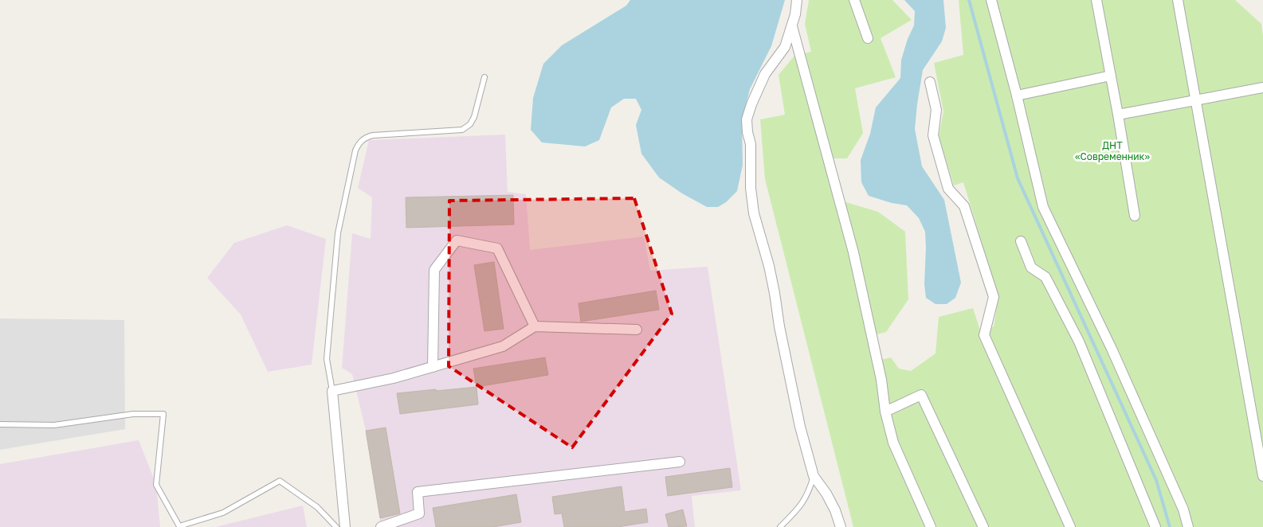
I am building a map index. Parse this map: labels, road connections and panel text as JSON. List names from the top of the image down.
{
  "parks": ["ДНТ «Современник»"]
}
